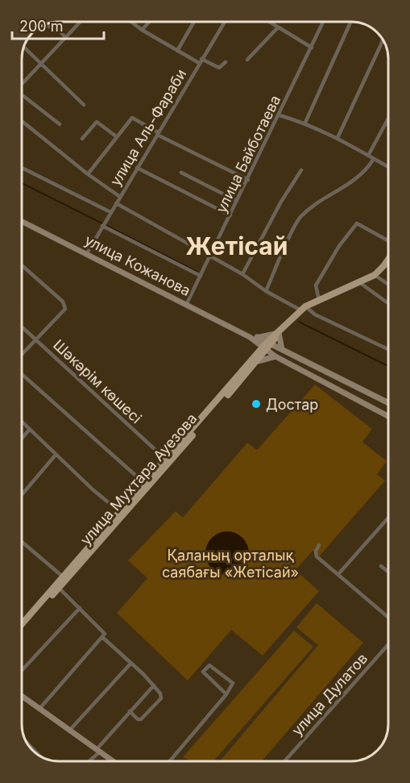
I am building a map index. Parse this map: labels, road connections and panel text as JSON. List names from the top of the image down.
{
  "streets": {
    "main road": ["улица Мухтара Ауезова"],
    "street": [
      "улица Аль-Фараби",
      "улица Байботаева",
      "улица Кожанова",
      "Шәкәрім көшесі",
      "улица Дулатов"
    ]
  },
  "crossings": [
    ["улица Аль-Фараби", "улица Кожанова"],
    ["улица Байботаева", "улица Кожанова"],
    ["улица Кожанова", "улица Мухтара Ауезова"],
    ["Шәкәрім көшесі", "улица Мухтара Ауезова"]
  ],
  "districts": ["Жетісай"],
  "parks": ["Қаланың орталық саябағы «Жетісай»"],
  "places": ["Достар"],
  "scale_bar": "200 m"
}
